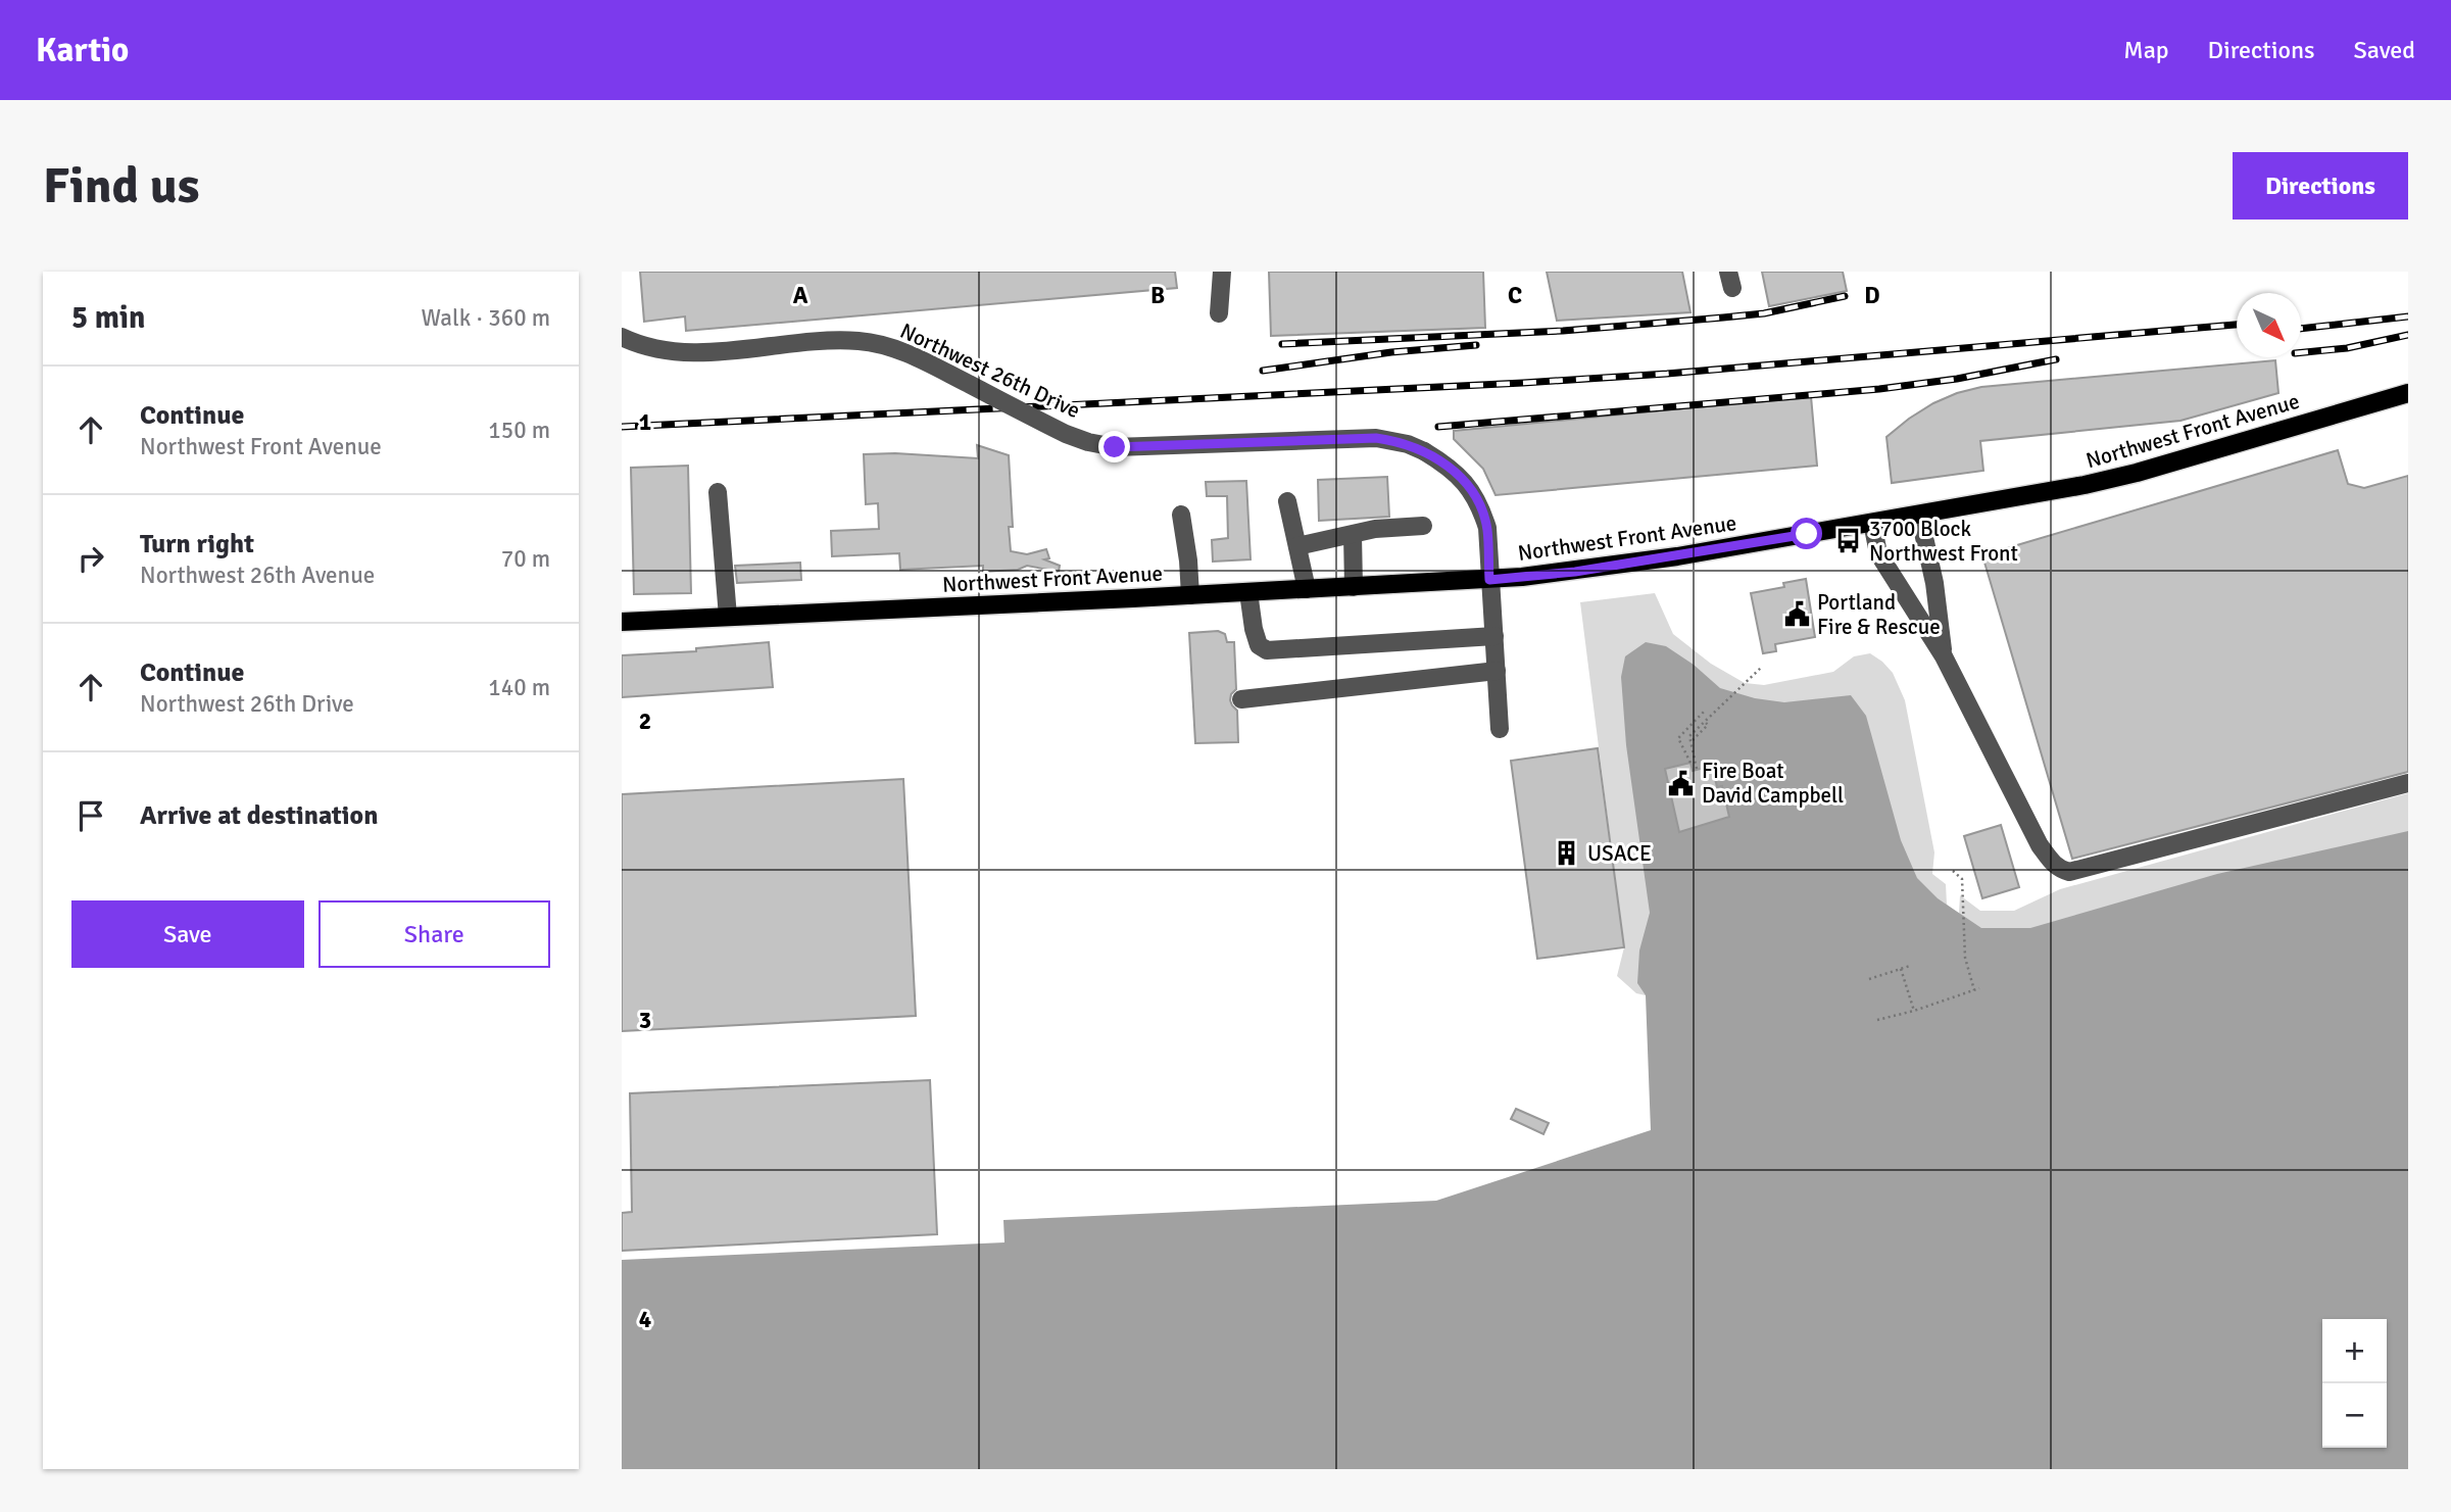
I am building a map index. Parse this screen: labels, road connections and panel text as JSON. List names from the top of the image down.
{
  "streets": {
    "main road": ["Northwest Front Avenue"],
    "street": ["Northwest 26th Drive"]
  },
  "crossings": [
    ["Northwest 26th Drive", "Northwest Front Avenue"]
  ],
  "places": {
    "bus stop": ["3700 Block Northwest Front"],
    "public building": ["Portland Fire & Rescue", "Fire Boat David Campbell"],
    "building": ["USACE"]
  },
  "north": "bottom right",
  "page": {
    "header": "Kartio",
    "nav": ["Map", "Directions", "Saved"],
    "buttons": [
      "Directions",
      ["Save", "Share"]
    ],
    "title": "Find us",
    "heading": ["5 min", "Walk · 360 m"],
    "list": [
      ["Continue", "Northwest Front Avenue", "150 m"],
      ["Turn right", "Northwest 26th Avenue", "70 m"],
      ["Continue", "Northwest 26th Drive", "140 m"],
      "Arrive at destination"
    ],
    "map_buttons": ["+", "−"]
  },
  "grid": {
    "columns": [
      "A",
      "B",
      "C",
      "D"
    ],
    "rows": [
      "1",
      "2",
      "3",
      "4"
    ]
  }
}
